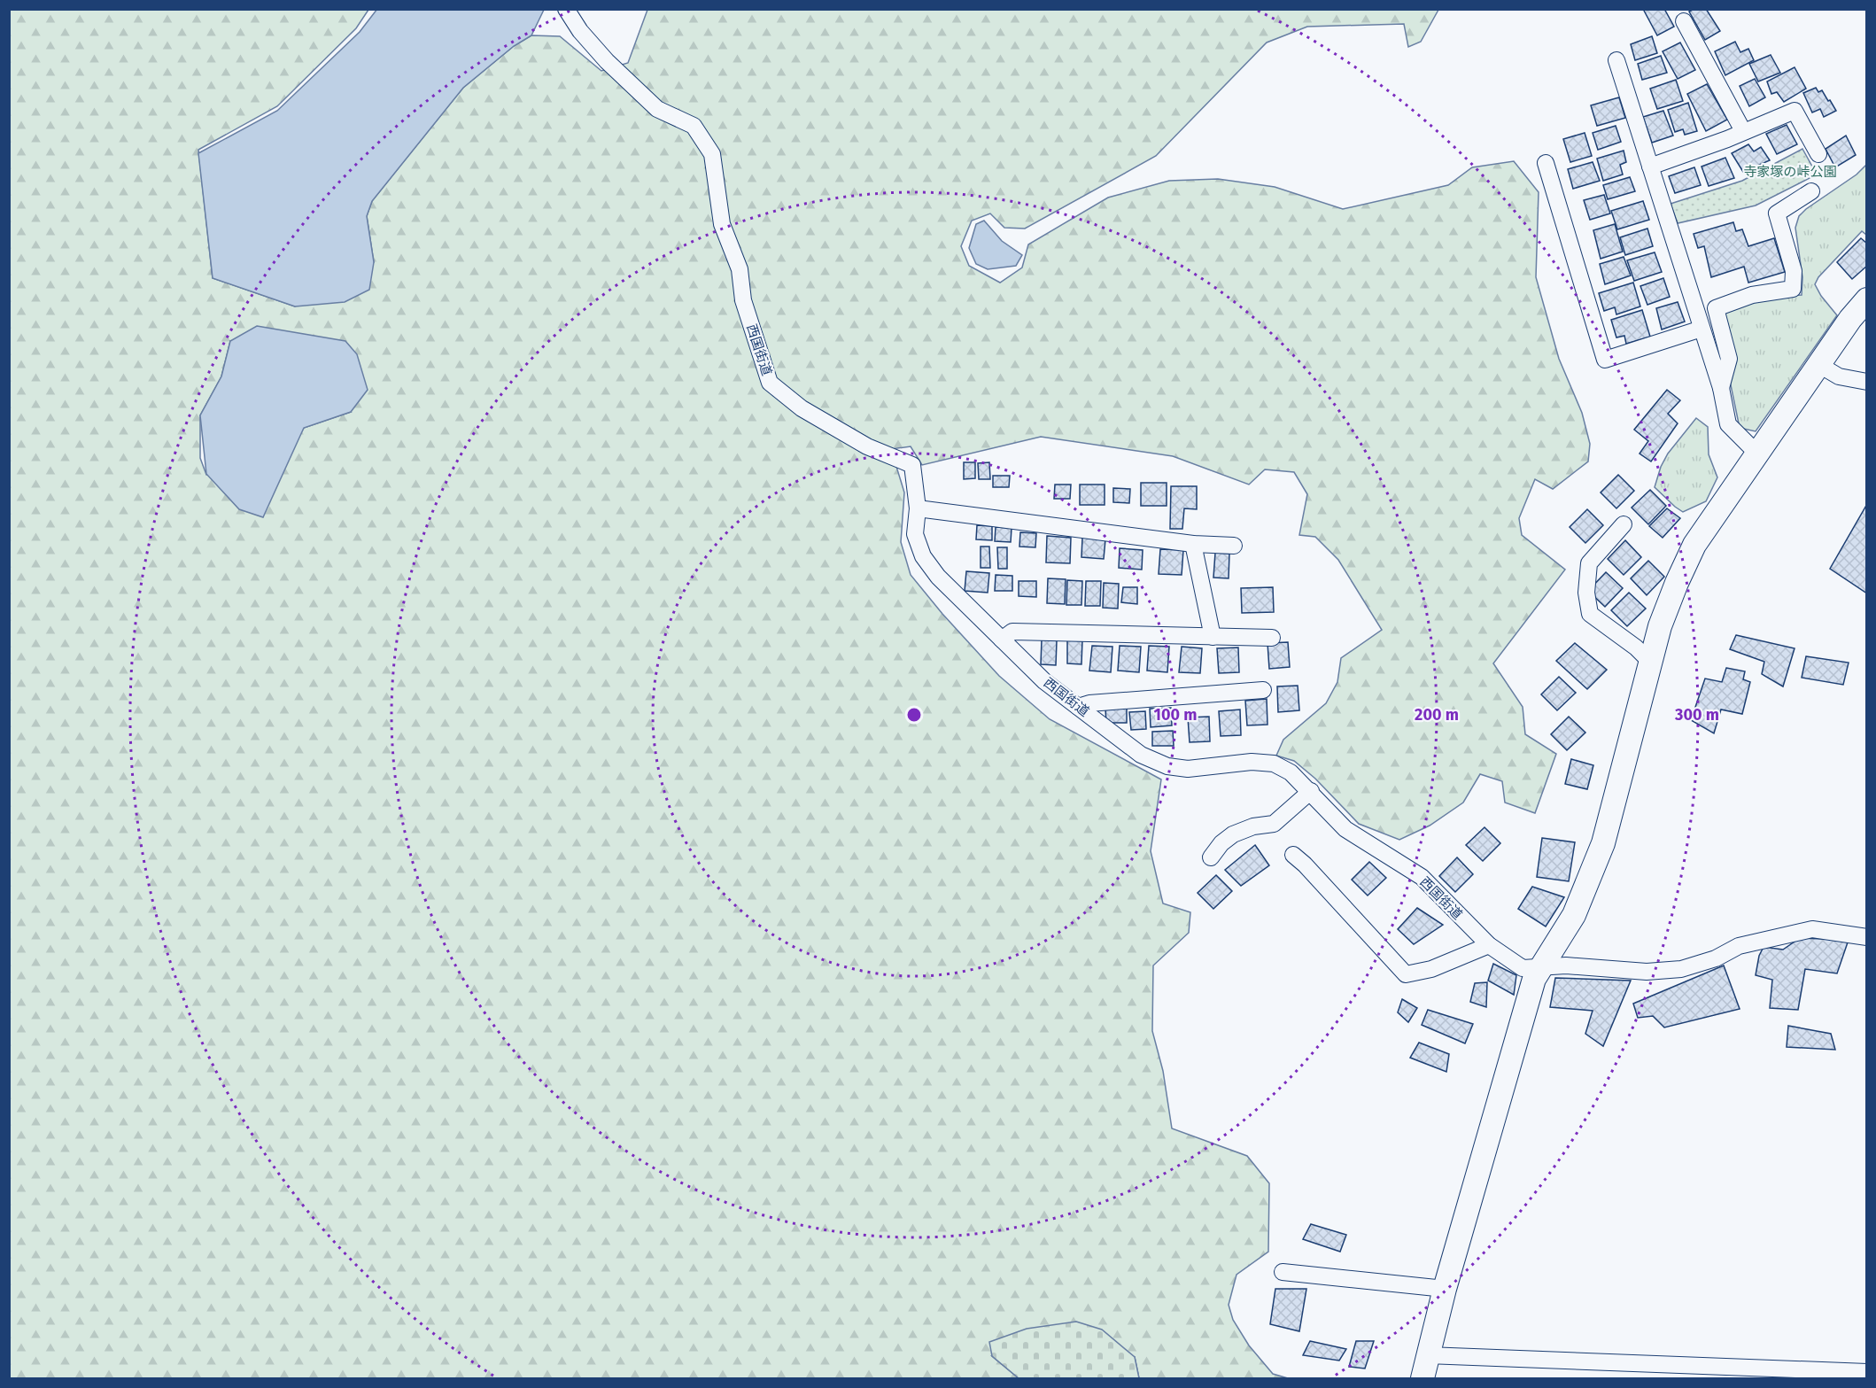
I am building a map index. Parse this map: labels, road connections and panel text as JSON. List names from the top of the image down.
{
  "streets": {
    "street": ["西国街道"]
  },
  "parks": ["寺家塚の峠公園"],
  "rings": ["100 m", "200 m", "300 m"]
}
